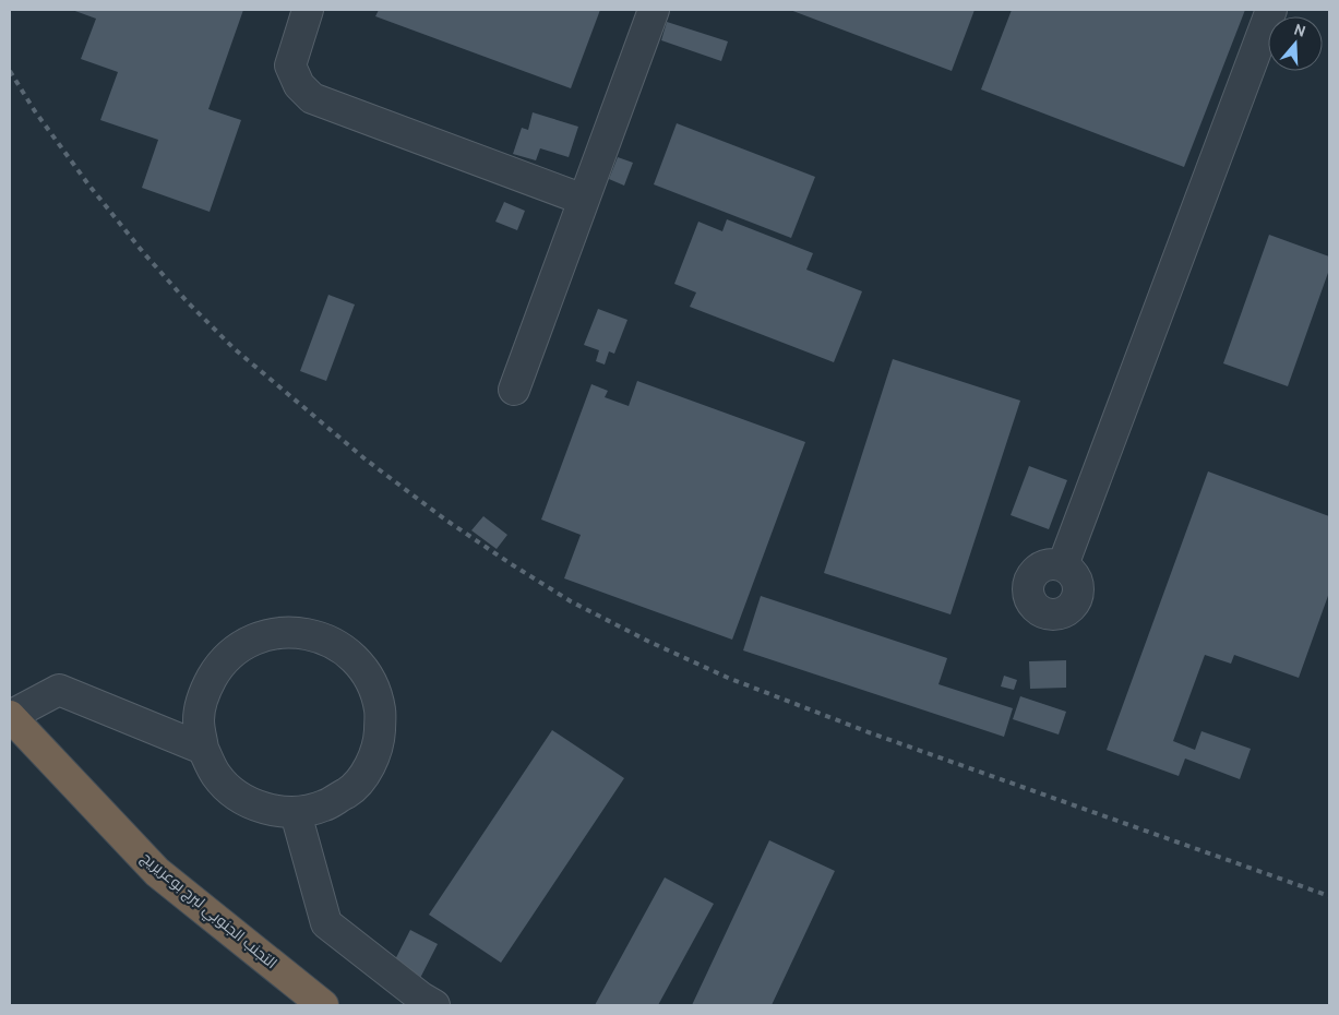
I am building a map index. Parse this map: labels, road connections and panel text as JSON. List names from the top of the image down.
{
  "streets": {
    "highway": ["التجنب الجنوبي لبرج بوعريريج"]
  },
  "north": "top"
}
